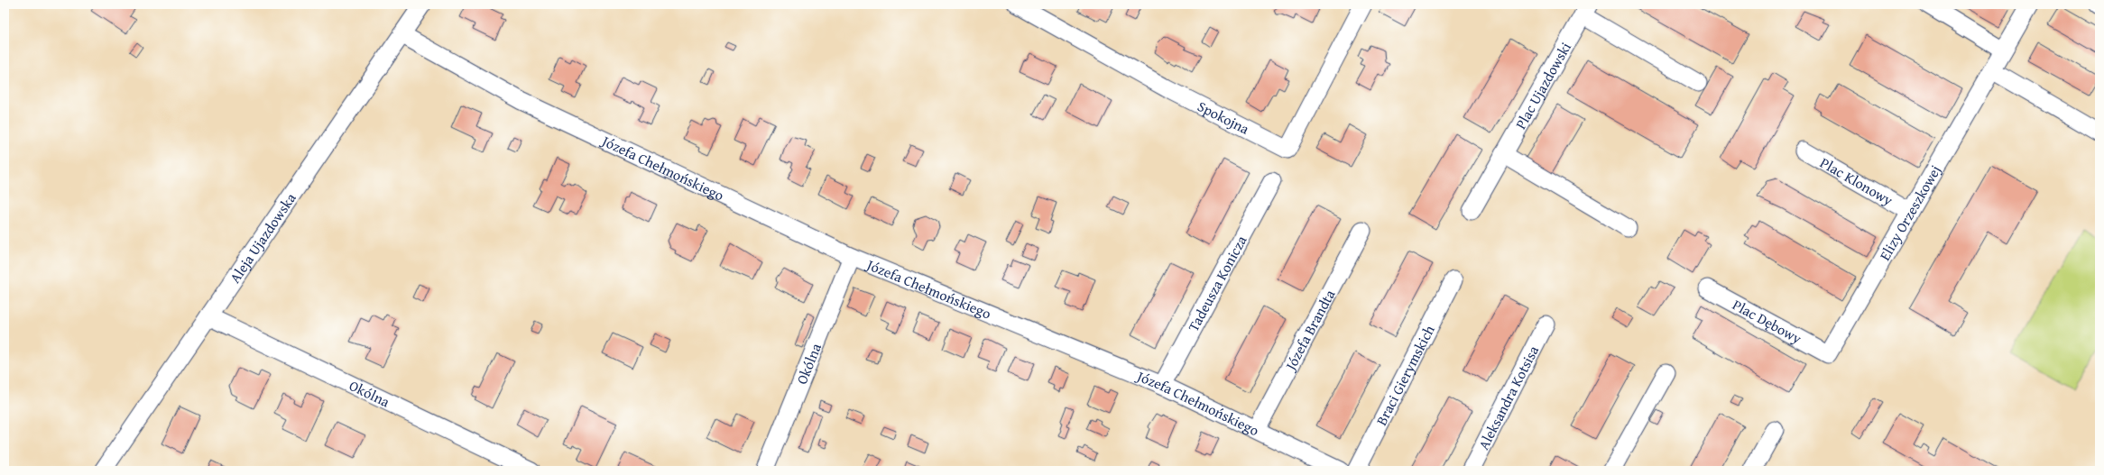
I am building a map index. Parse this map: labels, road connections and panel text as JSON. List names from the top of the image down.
{
  "streets": {
    "street": [
      "Plac Ujazdowski",
      "Spokojna",
      "Józefa Chełmońskiego",
      "Plac Klonowy",
      "Elizy Orzeszkowej",
      "Aleja Ujazdowska",
      "Tadeusza Konicza",
      "Plac Dębowy",
      "Józefa Brandta",
      "Okólna",
      "Braci Gierymskich",
      "Aleksandra Kotsisa"
    ]
  },
  "crossings": [
    ["Józefa Chełmońskiego", "Aleja Ujazdowska"],
    ["Józefa Chełmońskiego", "Tadeusza Konicza"],
    ["Józefa Chełmońskiego", "Józefa Brandta"],
    ["Józefa Chełmońskiego", "Okólna"],
    ["Plac Klonowy", "Elizy Orzeszkowej"],
    ["Elizy Orzeszkowej", "Plac Dębowy"],
    ["Aleja Ujazdowska", "Okólna"]
  ]
}
